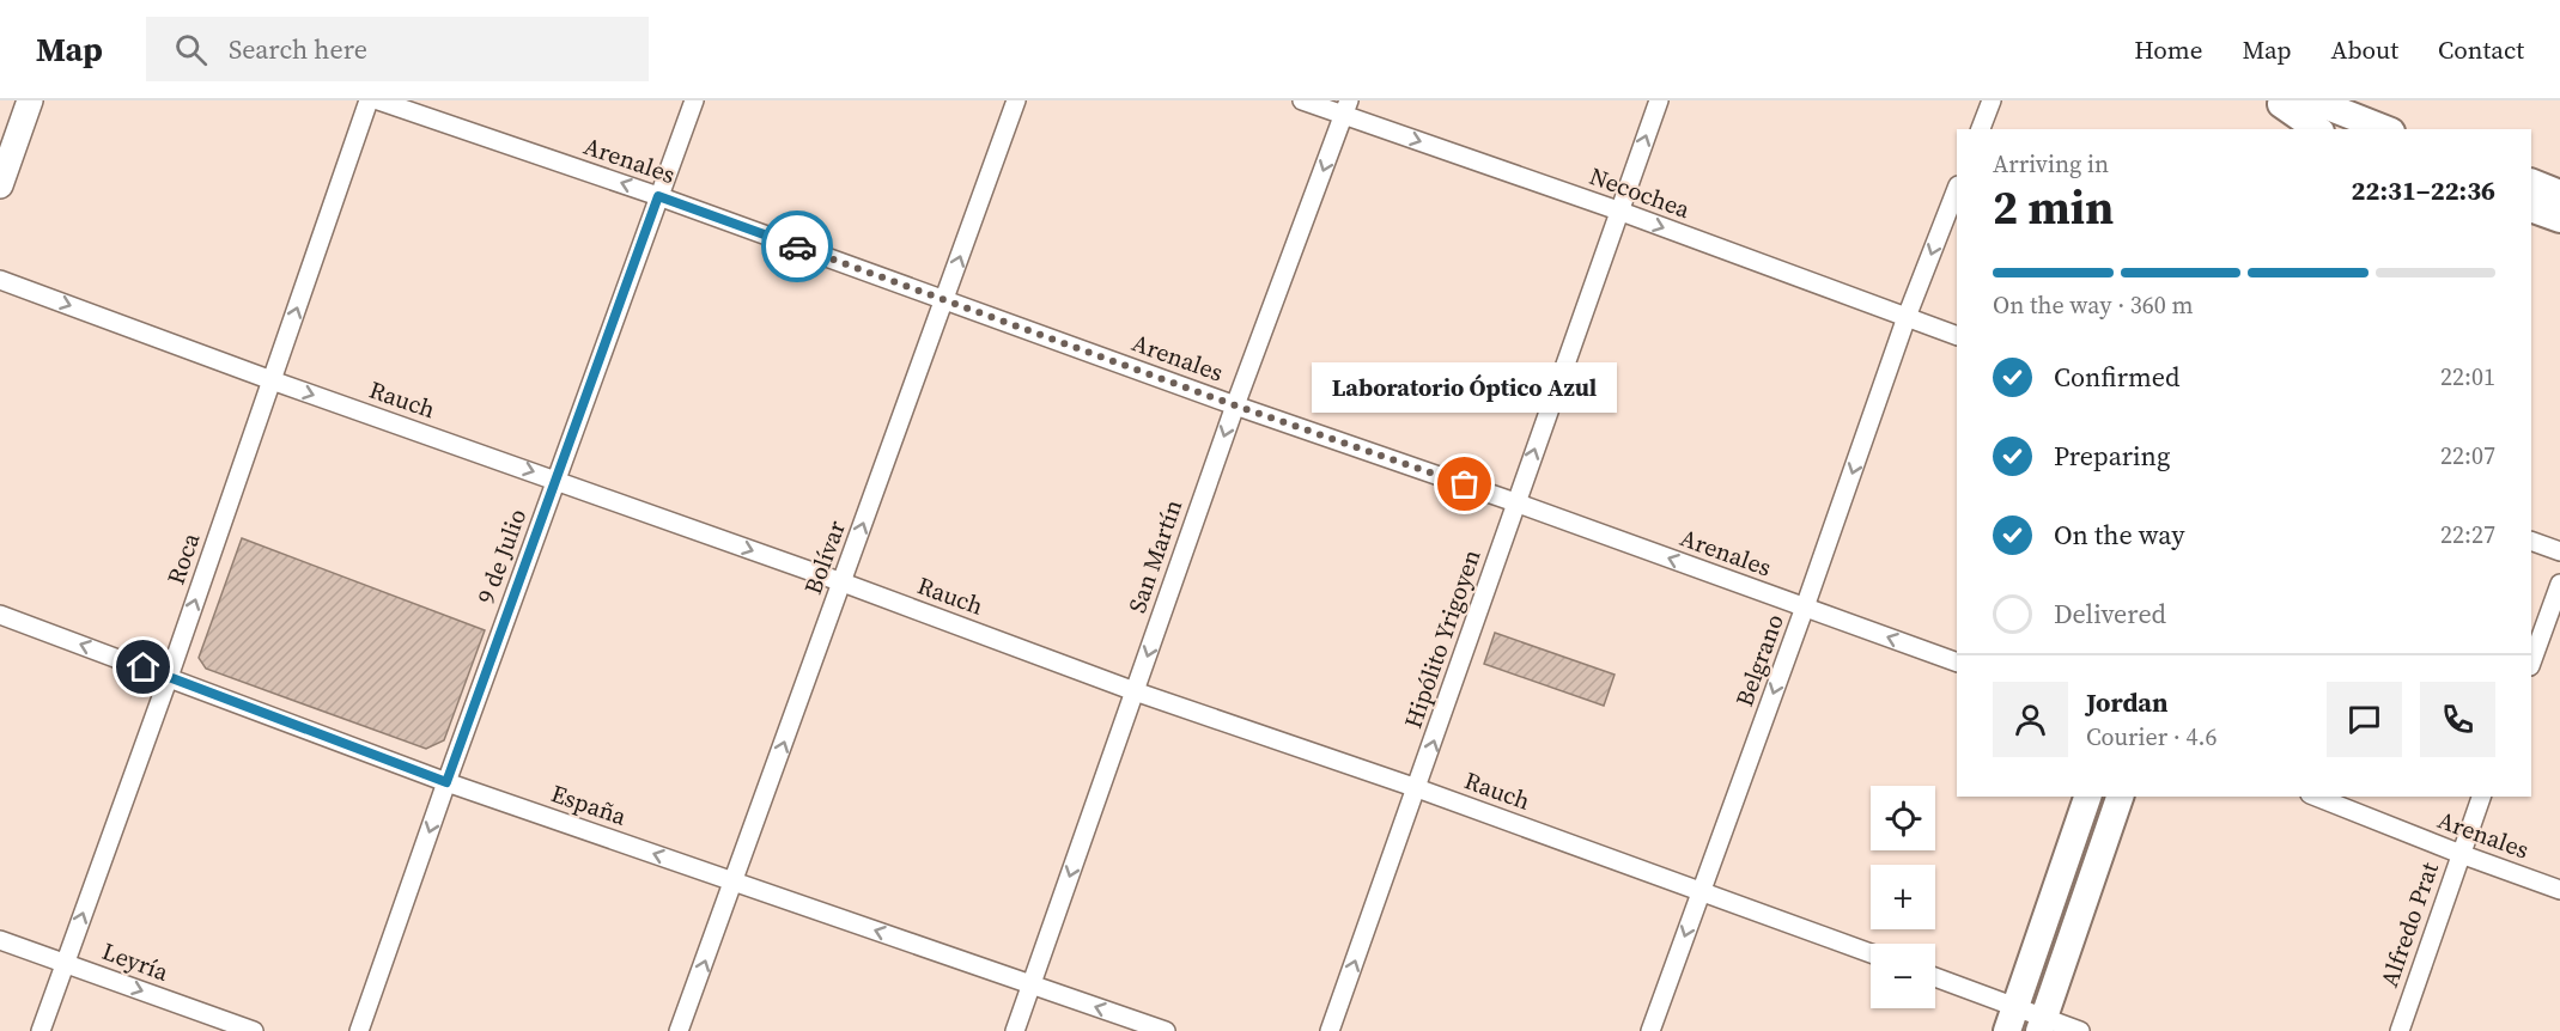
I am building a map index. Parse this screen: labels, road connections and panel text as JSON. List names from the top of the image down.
{
  "streets": {
    "street": [
      "Arenales",
      "Necochea",
      "Rauch",
      "9 de Julio",
      "San Martín",
      "Bolívar",
      "Roca",
      "Hipólito Yrigoyen",
      "Belgrano",
      "España",
      "Alfredo Prat",
      "Leyría"
    ]
  },
  "crossings": [
    ["Arenales", "9 de Julio"],
    ["Arenales", "San Martín"],
    ["Arenales", "Bolívar"],
    ["Arenales", "Hipólito Yrigoyen"],
    ["Arenales", "Belgrano"],
    ["Arenales", "Alfredo Prat"],
    ["Necochea", "San Martín"],
    ["Necochea", "Hipólito Yrigoyen"],
    ["Necochea", "Belgrano"],
    ["Rauch", "9 de Julio"],
    ["Rauch", "San Martín"],
    ["Rauch", "Bolívar"],
    ["Rauch", "Roca"],
    ["Rauch", "Hipólito Yrigoyen"],
    ["Rauch", "Belgrano"],
    ["9 de Julio", "España"],
    ["San Martín", "España"],
    ["Bolívar", "España"],
    ["Roca", "España"],
    ["Roca", "Leyría"]
  ],
  "one_way": [
    "Arenales",
    "Necochea",
    "Rauch",
    "San Martín",
    "Bolívar",
    "Roca",
    "Hipólito Yrigoyen",
    "Belgrano",
    "España",
    "Leyría"
  ],
  "places": ["Laboratorio Óptico Azul"],
  "page": {
    "header": "Map",
    "search": "Search here",
    "nav": [
      "Home",
      "Map",
      "About",
      "Contact"
    ],
    "heading": ["2 min", "Arriving in", "22:31–22:36"],
    "panel": ["Jordan", "Courier · 4.6"],
    "bar": "On the way · 360 m",
    "list": [
      ["Confirmed", "22:01"],
      ["Preparing", "22:07"],
      ["On the way", "22:27"],
      "Delivered"
    ],
    "bubble": "Laboratorio Óptico Azul",
    "map_buttons": ["+", "−"]
  }
}
